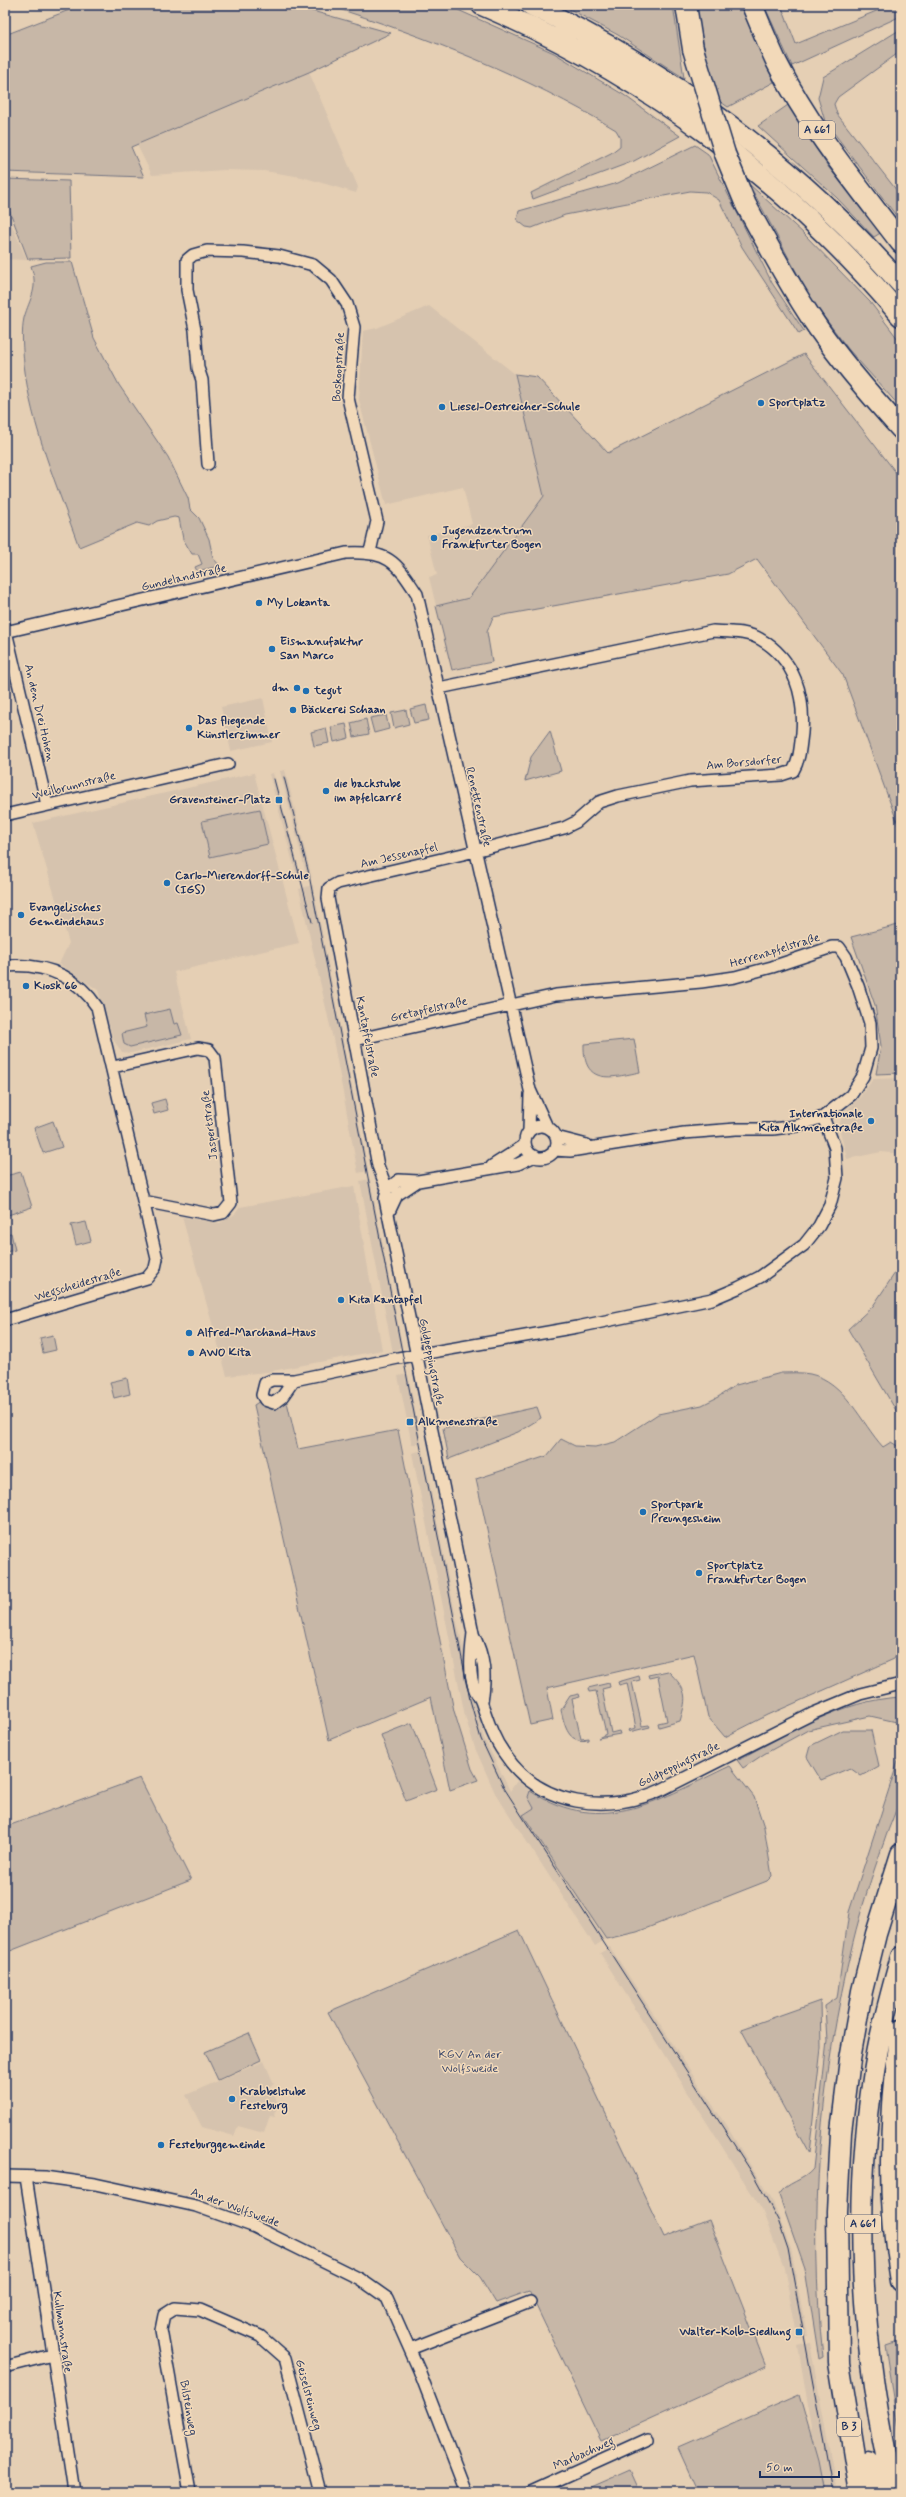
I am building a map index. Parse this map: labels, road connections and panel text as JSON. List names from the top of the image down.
{
  "streets": {
    "highway": ["A 661", "B 3"],
    "street": [
      "Boskoopstraße",
      "Gundelandstraße",
      "An den Drei Hohen",
      "Am Borsdorfer",
      "Weilbrunnstraße",
      "Renettenstraße",
      "Am Jessenapfel",
      "Herrenapfelstraße",
      "Gretapfelstraße",
      "Kantapfelstraße",
      "Jaspertstraße",
      "Wegscheidestraße",
      "Goldpeppingstraße",
      "An der Wolfsweide",
      "Kullmannstraße",
      "Geiselsteinweg",
      "Bilsteinweg",
      "Marbachweg"
    ]
  },
  "crossings": [
    ["A 661", "B 3"],
    ["Boskoopstraße", "Gundelandstraße"],
    ["Boskoopstraße", "Renettenstraße"],
    ["Gundelandstraße", "An den Drei Hohen"],
    ["Gundelandstraße", "Renettenstraße"],
    ["An den Drei Hohen", "Weilbrunnstraße"],
    ["Am Borsdorfer", "Renettenstraße"],
    ["Am Borsdorfer", "Am Jessenapfel"],
    ["Renettenstraße", "Am Jessenapfel"],
    ["Renettenstraße", "Herrenapfelstraße"],
    ["Renettenstraße", "Gretapfelstraße"],
    ["Am Jessenapfel", "Kantapfelstraße"],
    ["Herrenapfelstraße", "Gretapfelstraße"],
    ["Gretapfelstraße", "Kantapfelstraße"],
    ["Kantapfelstraße", "Goldpeppingstraße"],
    ["Jaspertstraße", "Wegscheidestraße"],
    ["An der Wolfsweide", "Kullmannstraße"],
    ["Geiselsteinweg", "Bilsteinweg"]
  ],
  "parks": ["KGV An der Wolfsweide"],
  "places": {
    "other": [
      "Sportplatz",
      "Liesel-Oestreicher-Schule",
      "Jugendzentrum Frankfurter Bogen",
      "My Lokanta",
      "Eismanufaktur San Marco",
      "dm",
      "tegut",
      "Bäckerei Schaan",
      "Das fliegende Künstlerzimmer",
      "die backstube im apfelcarré",
      "Carlo-Mierendorff-Schule (IGS)",
      "Evangelisches Gemeindehaus",
      "Kiosk 66",
      "Internationale Kita Alkmenestraße",
      "Kita Kantapfel",
      "Alfred-Marchand-Haus",
      "AWO Kita",
      "Sportpark Preungesheim",
      "Sportplatz Frankfurter Bogen",
      "Krabbelstube Festeburg",
      "Festeburggemeinde"
    ],
    "transit": ["Gravensteiner-Platz", "Alkmenestraße", "Walter-Kolb-Siedlung"]
  },
  "scale_bar": "50 m"
}
